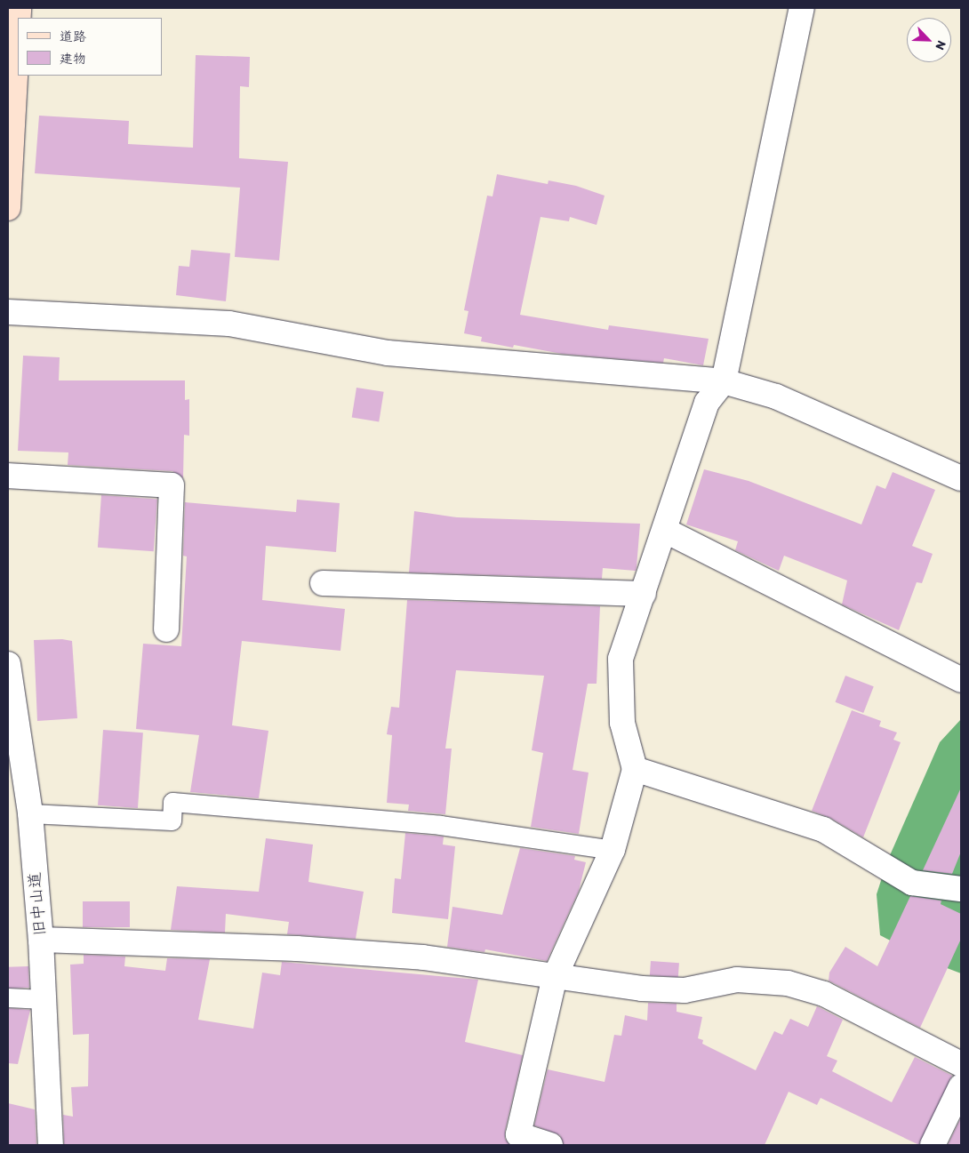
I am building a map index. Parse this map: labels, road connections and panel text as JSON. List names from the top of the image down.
{
  "streets": {
    "street": ["旧中山道"]
  },
  "legend": ["道路", "建物"],
  "north": "bottom right"
}
